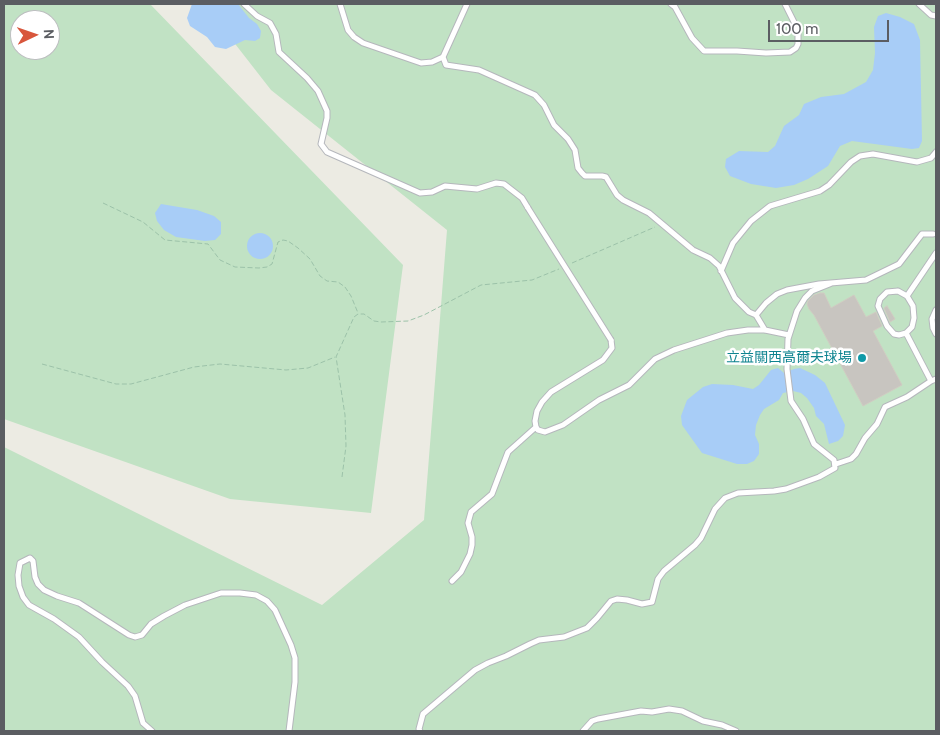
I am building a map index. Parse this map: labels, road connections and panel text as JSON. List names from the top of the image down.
{
  "places": ["立益關西高爾夫球場"],
  "scale_bar": "100 m",
  "north": "right"
}
